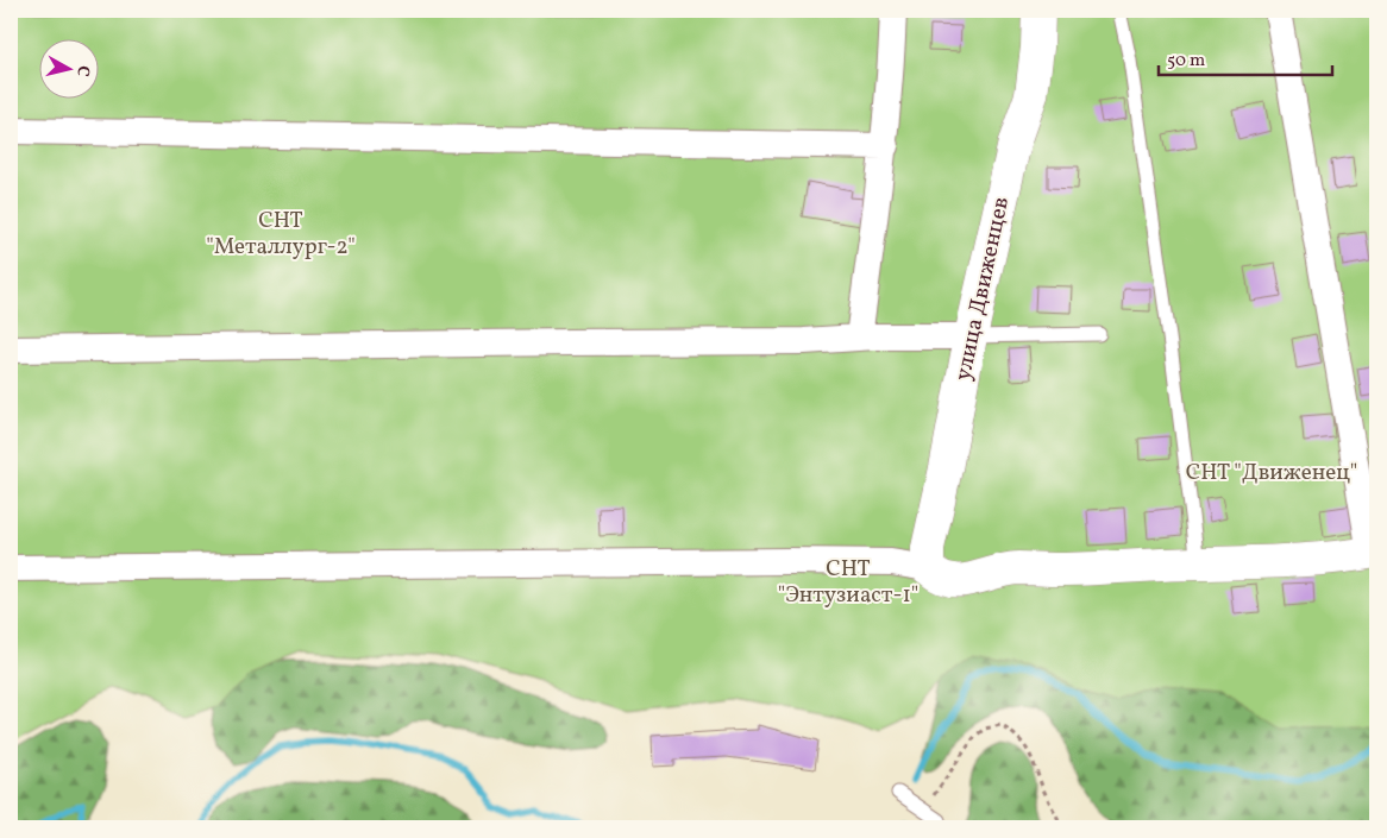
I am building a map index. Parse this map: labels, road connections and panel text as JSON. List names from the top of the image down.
{
  "streets": {
    "street": ["улица Движенцев"]
  },
  "parks": ["СНТ \"Металлург-2\"", "СНТ \"Движенец\"", "СНТ \"Энтузиаст-1\""],
  "scale_bar": "50 m",
  "north": "right"
}
